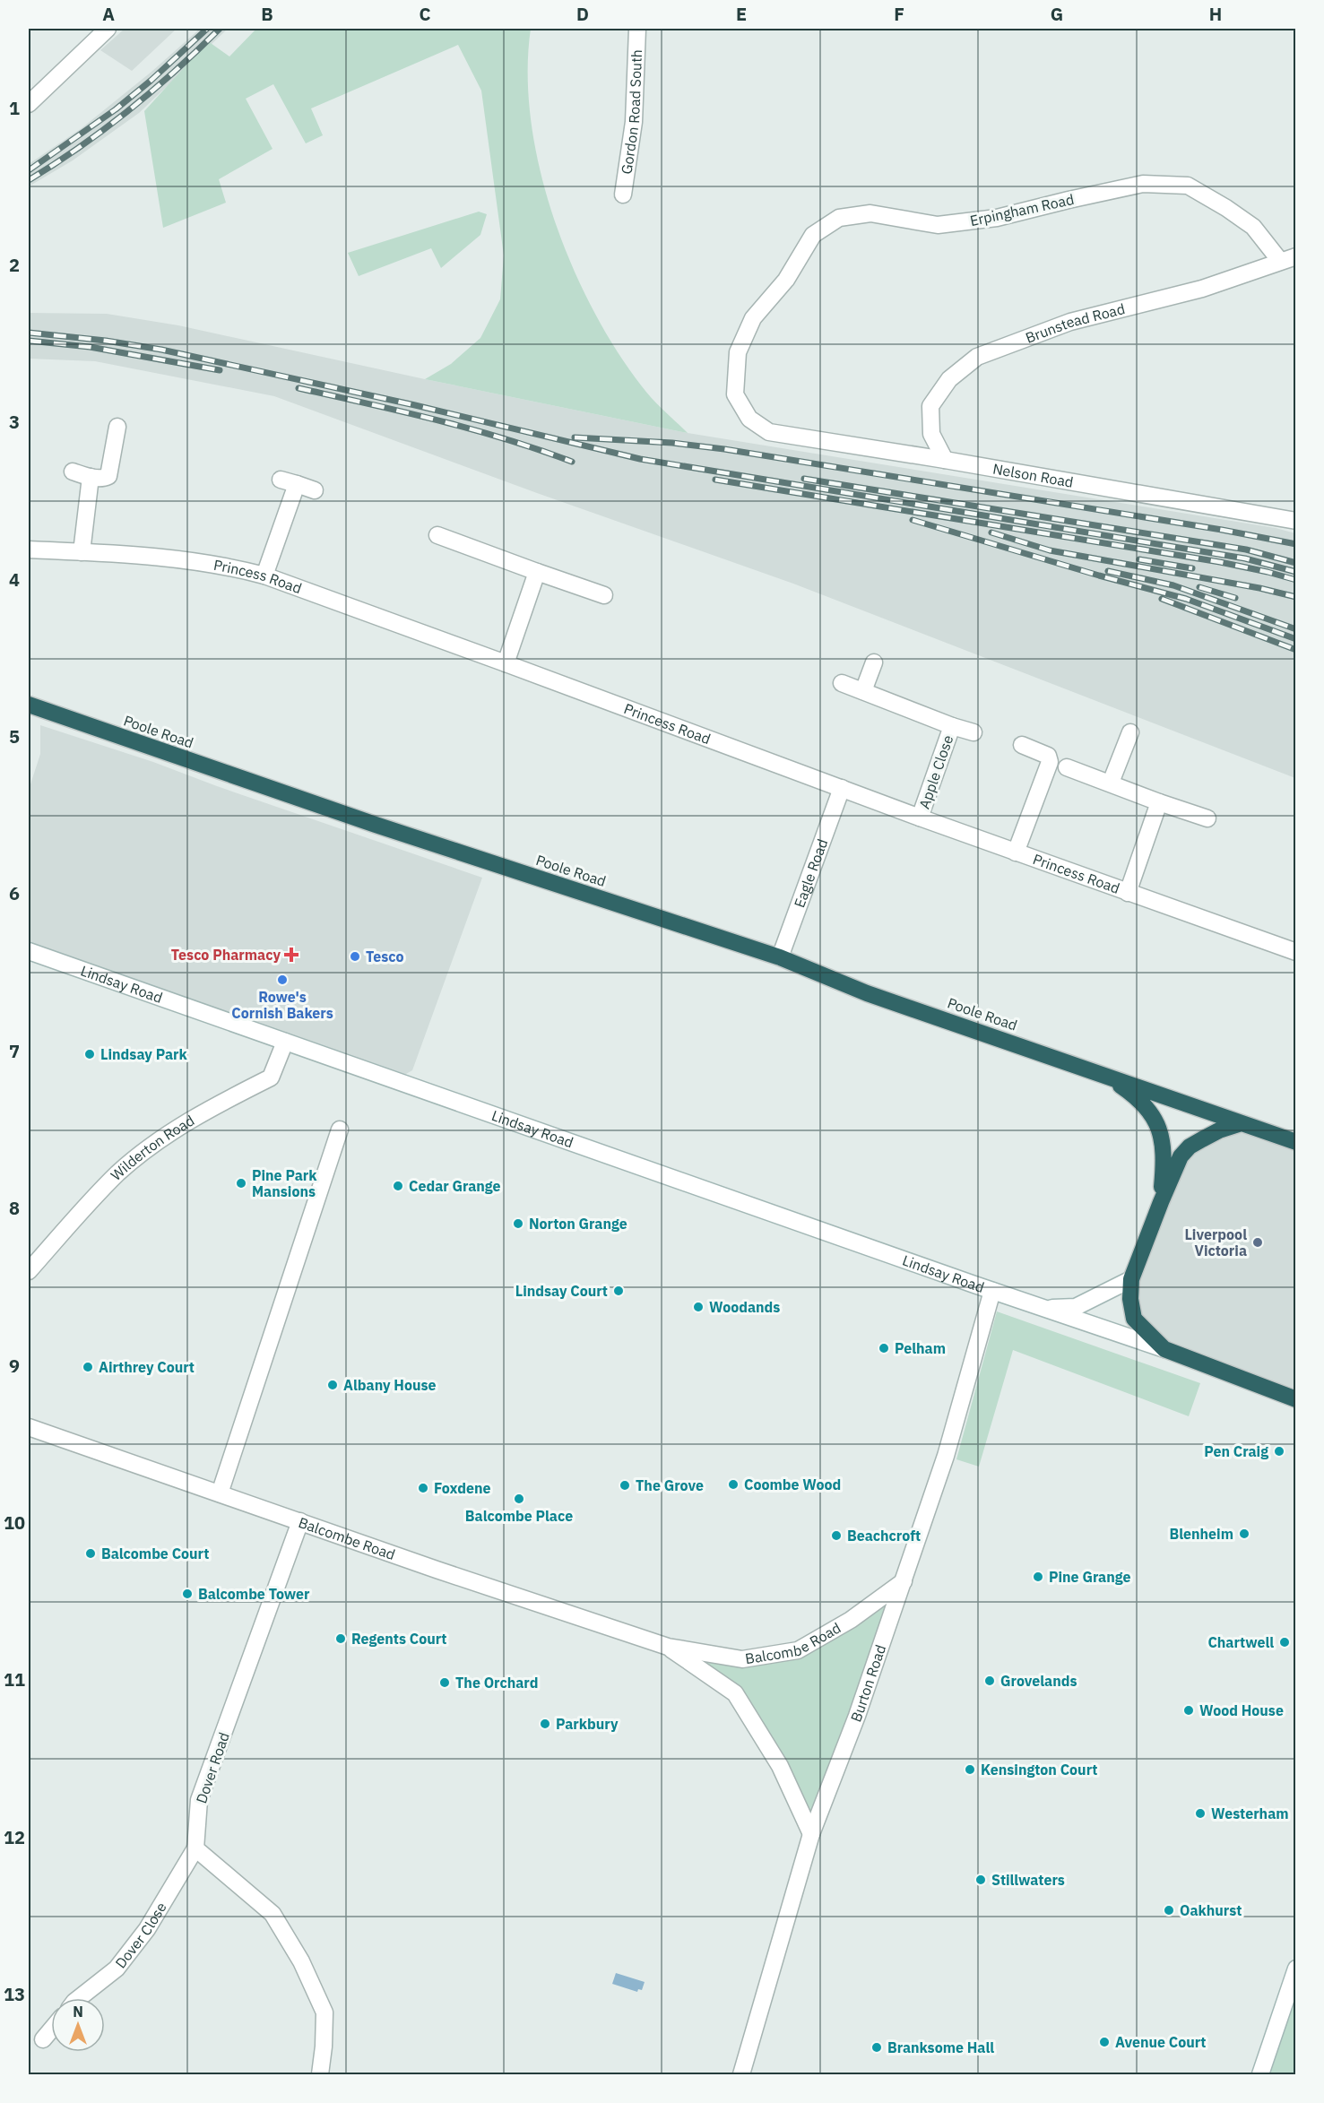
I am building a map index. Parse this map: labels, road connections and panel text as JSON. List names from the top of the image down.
{
  "streets": {
    "highway": ["Poole Road"],
    "street": [
      "Gordon Road South",
      "Erpingham Road",
      "Brunstead Road",
      "Nelson Road",
      "Princess Road",
      "Apple Close",
      "Eagle Road",
      "Lindsay Road",
      "Wilderton Road",
      "Balcombe Road",
      "Burton Road",
      "Dover Road",
      "Dover Close"
    ]
  },
  "crossings": [
    ["Erpingham Road", "Brunstead Road"],
    ["Erpingham Road", "Nelson Road"],
    ["Brunstead Road", "Nelson Road"],
    ["Princess Road", "Apple Close"],
    ["Princess Road", "Eagle Road"],
    ["Poole Road", "Eagle Road"],
    ["Lindsay Road", "Wilderton Road"],
    ["Lindsay Road", "Burton Road"],
    ["Balcombe Road", "Burton Road"],
    ["Balcombe Road", "Dover Road"],
    ["Dover Road", "Dover Close"]
  ],
  "places": {
    "health": ["Tesco Pharmacy"],
    "other": [
      "Tesco",
      "Rowe's Cornish Bakers",
      "Lindsay Park",
      "Pine Park Mansions",
      "Cedar Grange",
      "Norton Grange",
      "Liverpool Victoria",
      "Lindsay Court",
      "Woodands",
      "Pelham",
      "Airthrey Court",
      "Albany House",
      "Pen Craig",
      "Coombe Wood",
      "The Grove",
      "Foxdene",
      "Balcombe Place",
      "Blenheim",
      "Beachcroft",
      "Balcombe Court",
      "Pine Grange",
      "Balcombe Tower",
      "Regents Court",
      "Chartwell",
      "Grovelands",
      "The Orchard",
      "Wood House",
      "Parkbury",
      "Kensington Court",
      "Westerham",
      "Stillwaters",
      "Oakhurst",
      "Avenue Court",
      "Branksome Hall"
    ]
  },
  "north": "top",
  "grid": {
    "columns": [
      "A",
      "B",
      "C",
      "D",
      "E",
      "F",
      "G",
      "H"
    ],
    "rows": [
      "1",
      "2",
      "3",
      "4",
      "5",
      "6",
      "7",
      "8",
      "9",
      "10",
      "11",
      "12",
      "13"
    ]
  }
}
